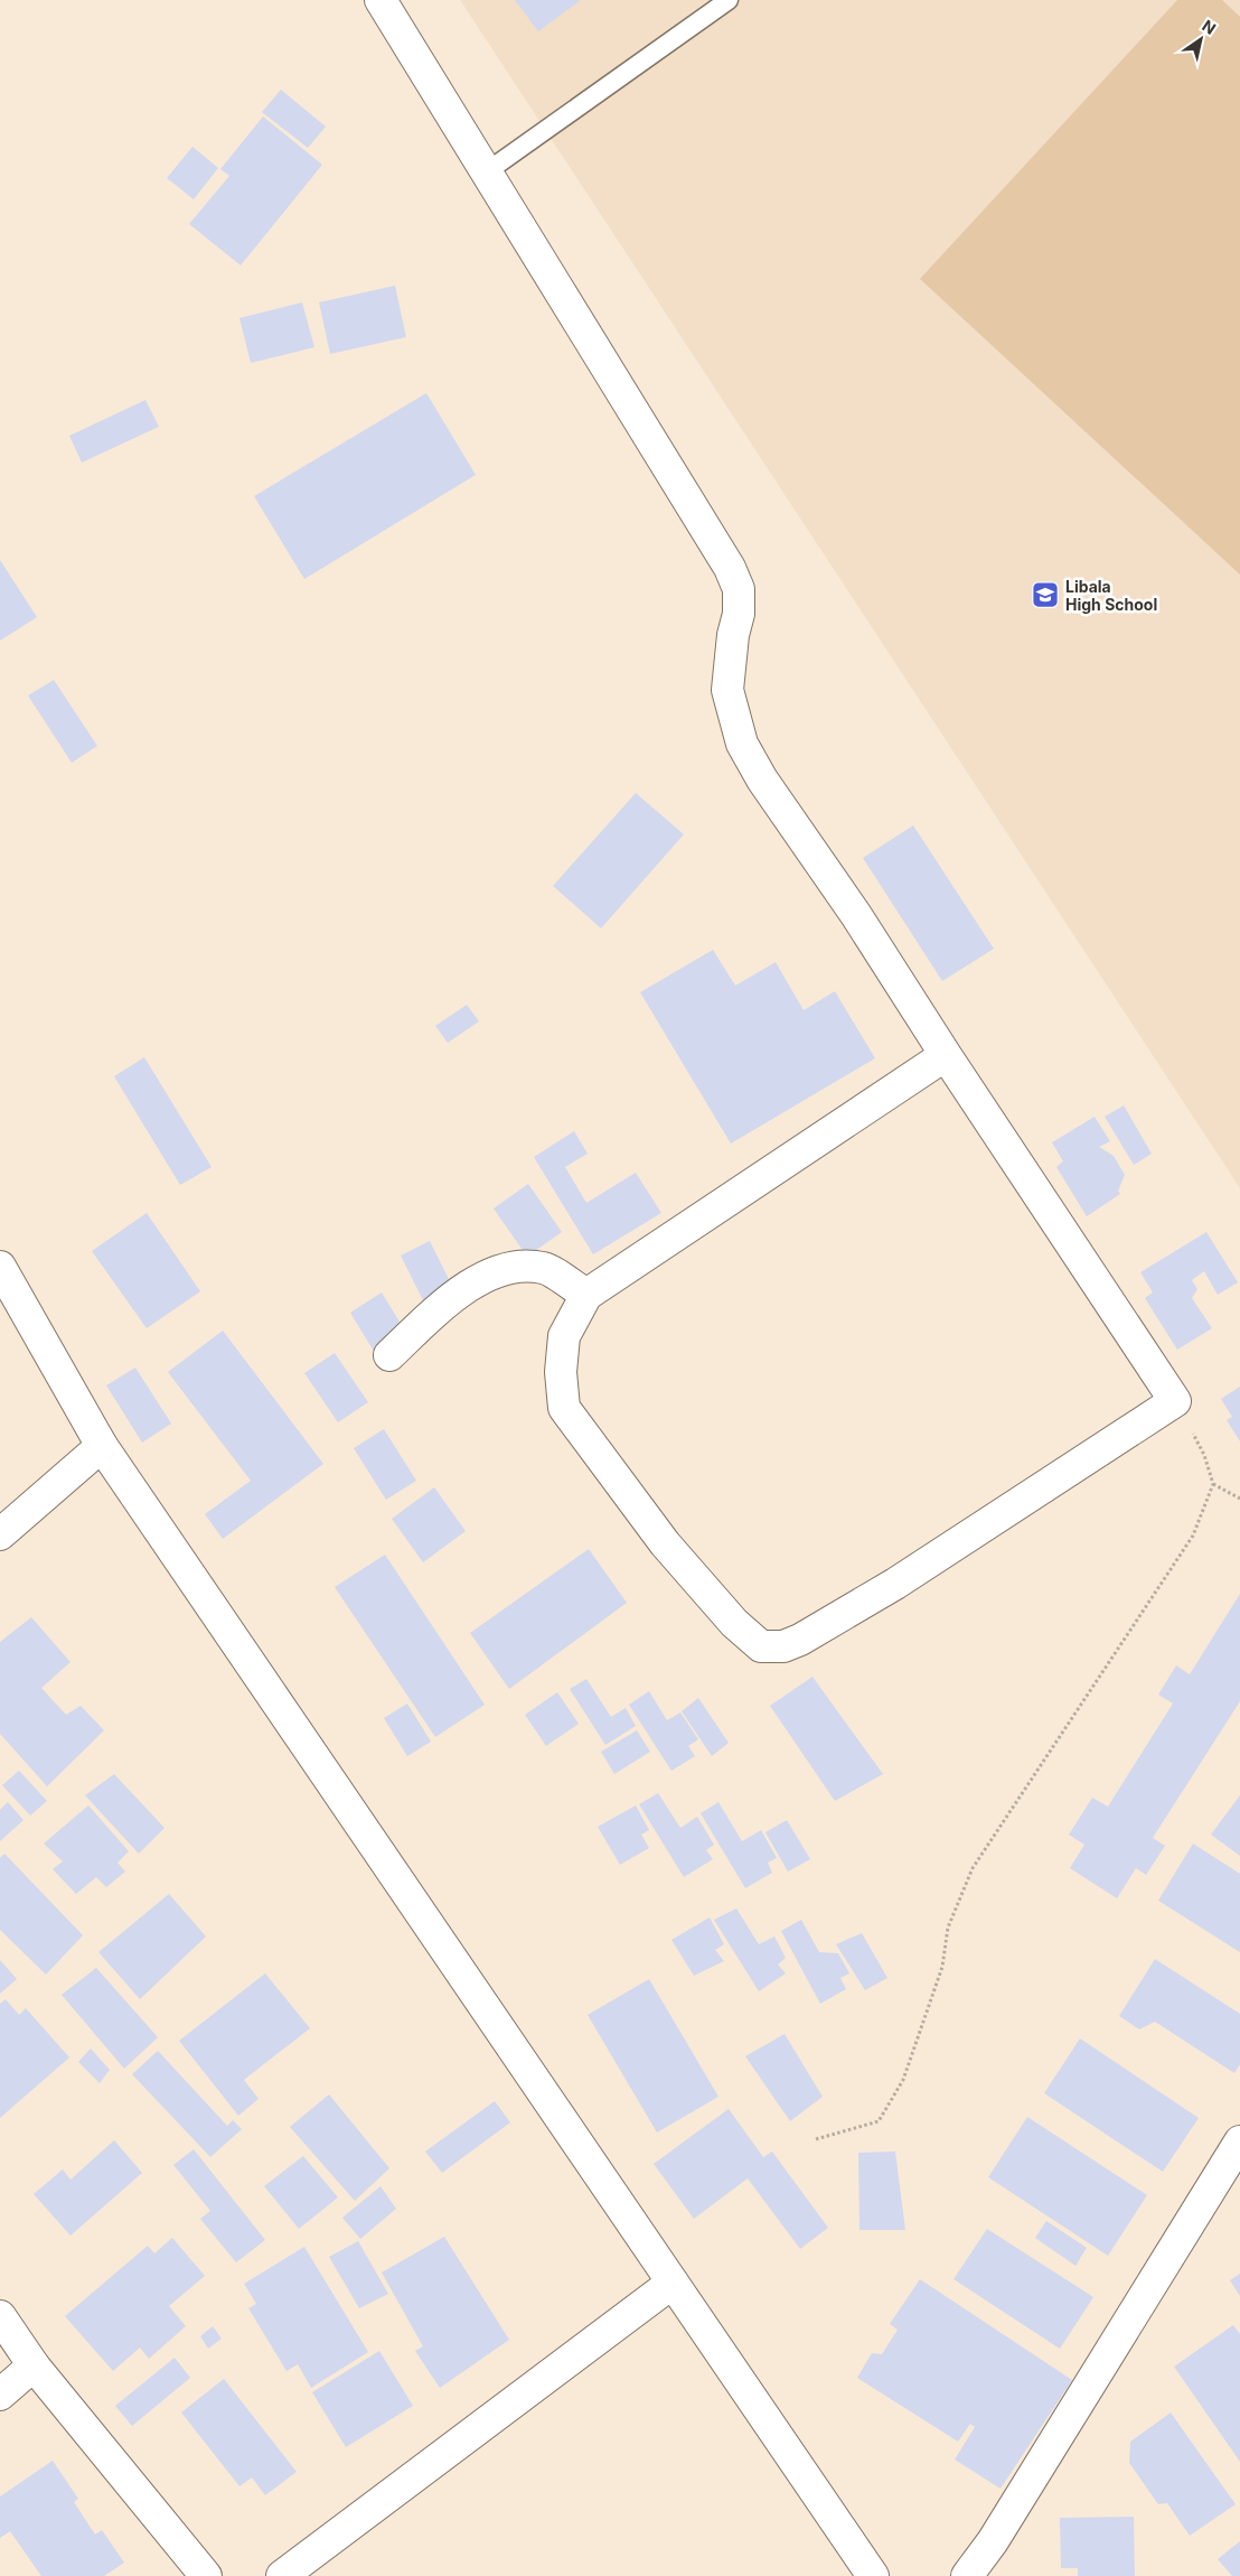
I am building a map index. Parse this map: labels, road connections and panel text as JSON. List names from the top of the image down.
{
  "places": {
    "school or university": ["Libala High School"]
  },
  "north": "top right"
}
